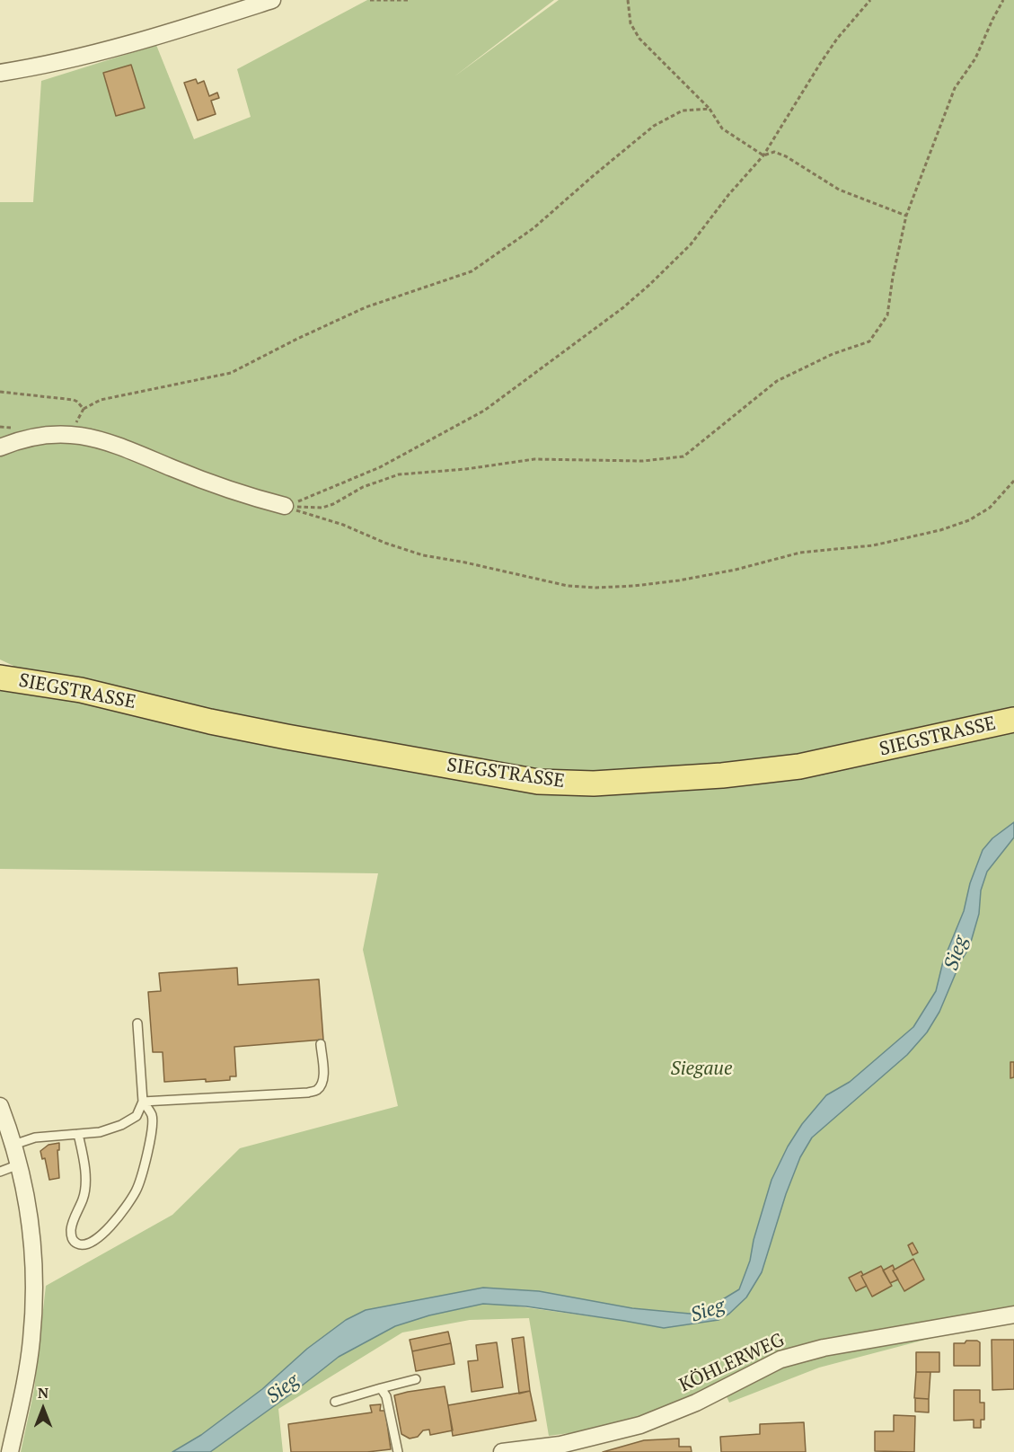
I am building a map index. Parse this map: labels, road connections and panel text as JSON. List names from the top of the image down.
{
  "streets": {
    "main road": ["SIEGSTRASSE"],
    "street": ["KÖHLERWEG"]
  },
  "water": ["Sieg"],
  "parks": ["Siegaue"],
  "north": "top"
}
